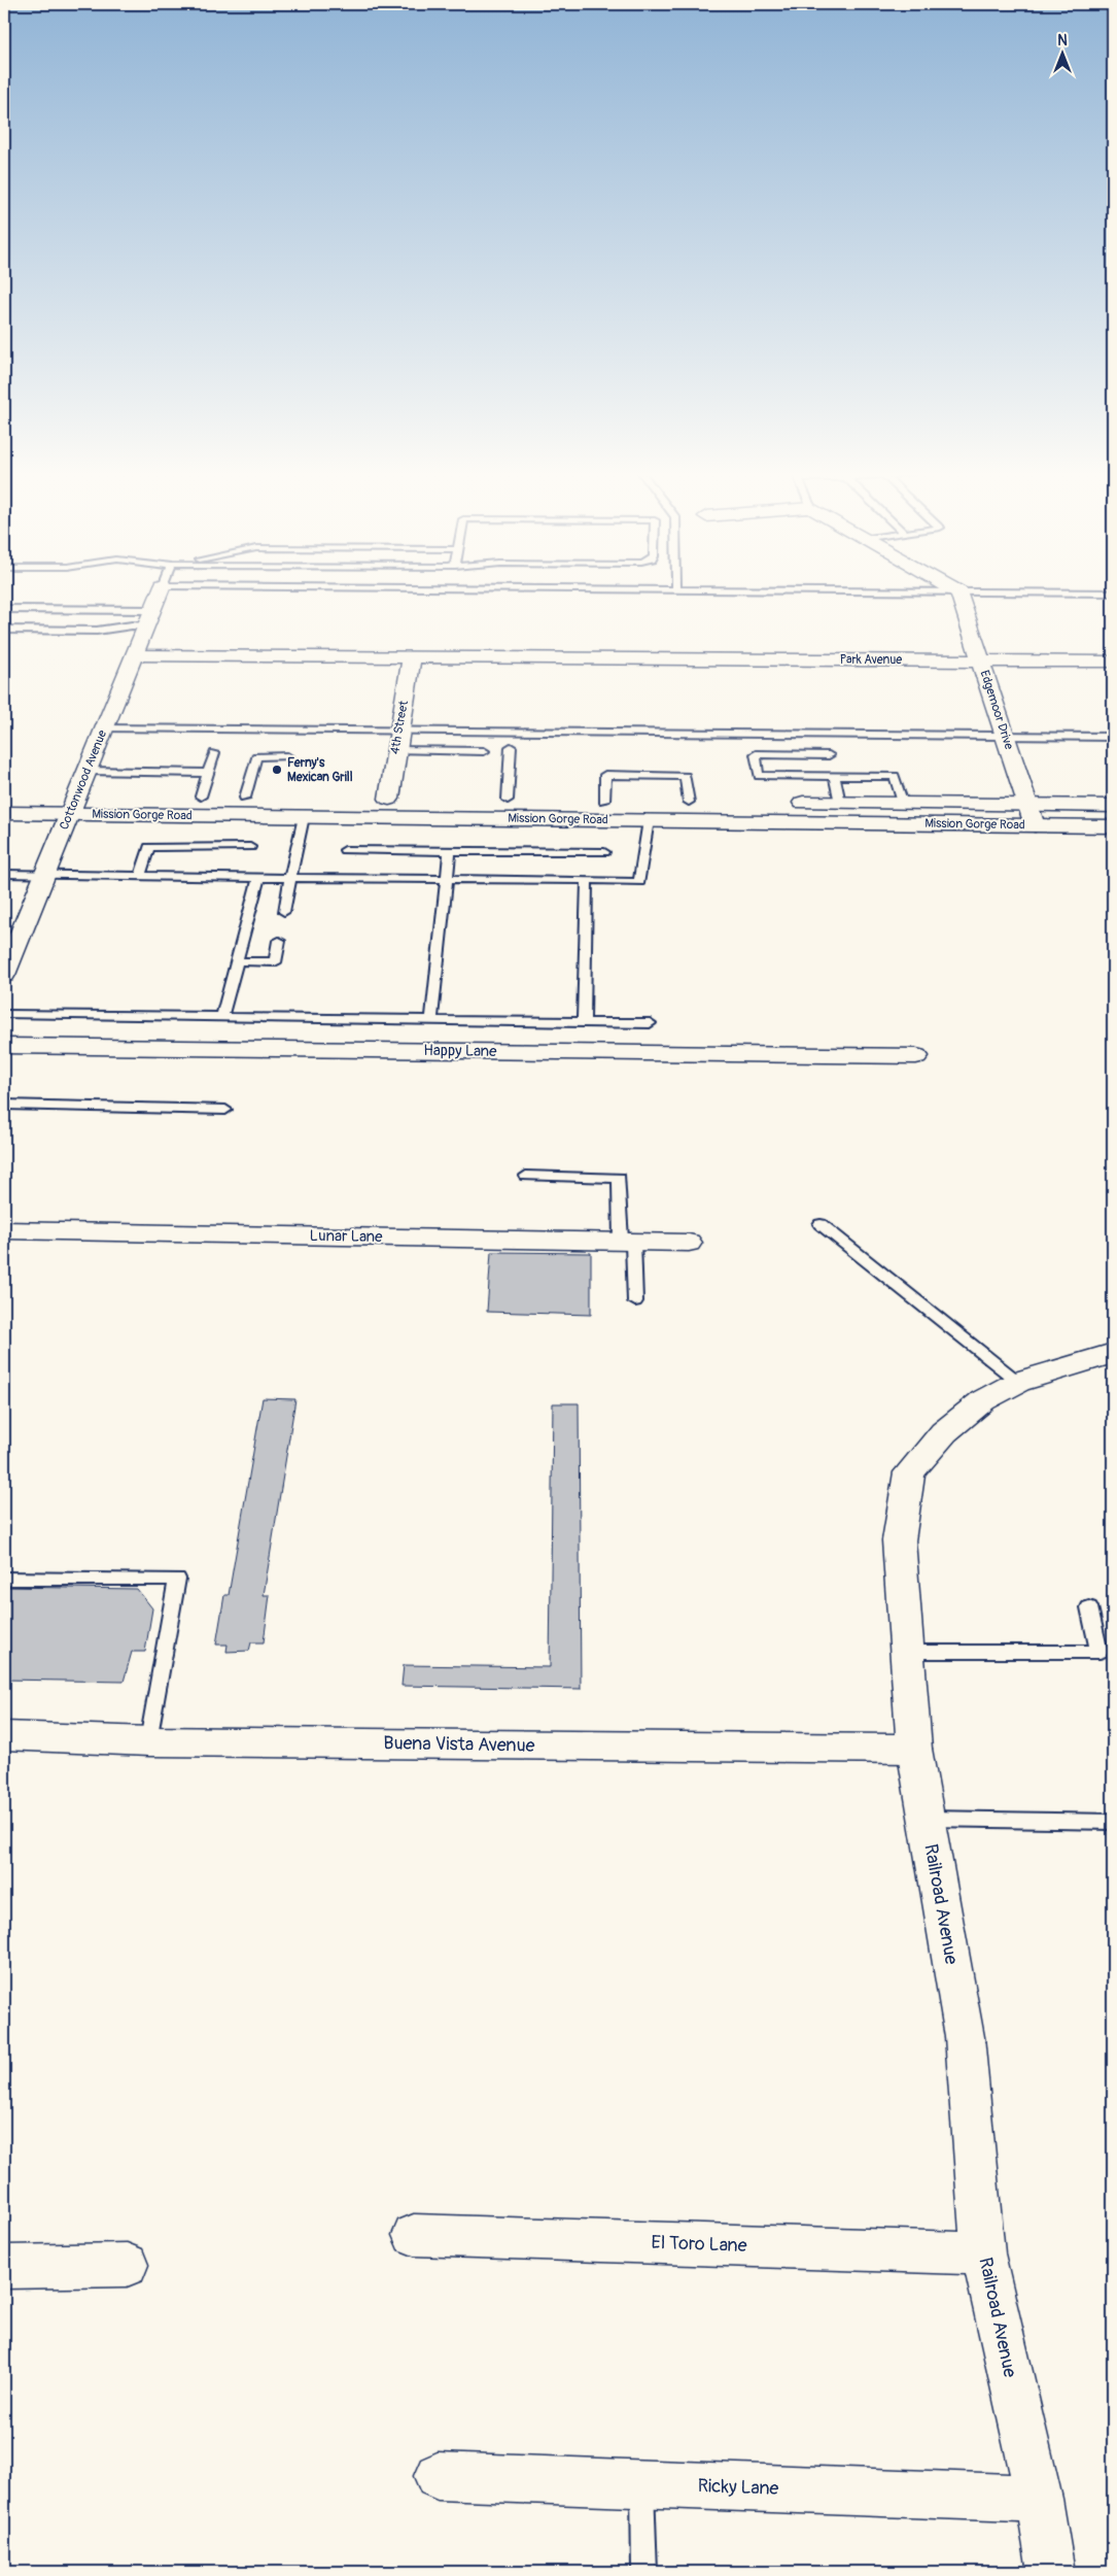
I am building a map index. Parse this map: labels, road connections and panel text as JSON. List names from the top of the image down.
{
  "streets": {
    "street": [
      "Park Avenue",
      "Edgemoor Drive",
      "4th Street",
      "Cottonwood Avenue",
      "Mission Gorge Road",
      "Happy Lane",
      "Lunar Lane",
      "Buena Vista Avenue",
      "Railroad Avenue",
      "El Toro Lane",
      "Ricky Lane"
    ]
  },
  "crossings": [
    ["Park Avenue", "Edgemoor Drive"],
    ["Park Avenue", "4th Street"],
    ["Park Avenue", "Cottonwood Avenue"],
    ["Edgemoor Drive", "Mission Gorge Road"],
    ["4th Street", "Mission Gorge Road"],
    ["Cottonwood Avenue", "Mission Gorge Road"],
    ["Buena Vista Avenue", "Railroad Avenue"],
    ["Railroad Avenue", "El Toro Lane"],
    ["Railroad Avenue", "Ricky Lane"]
  ],
  "places": ["Ferny's Mexican Grill"],
  "north": "top"
}
